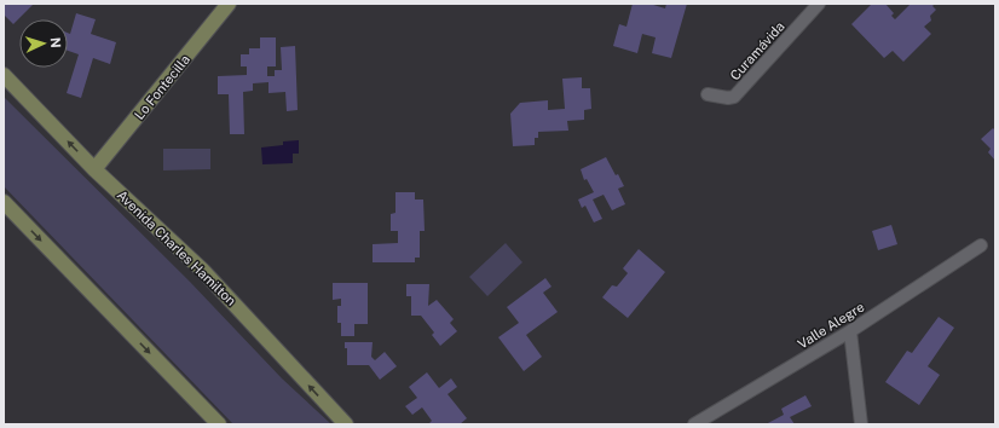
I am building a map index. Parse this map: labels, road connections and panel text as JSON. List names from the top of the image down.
{
  "streets": {
    "main road": ["Lo Fontecilla", "Avenida Charles Hamilton"],
    "street": ["Curamávida", "Valle Alegre"]
  },
  "crossings": [
    ["Lo Fontecilla", "Avenida Charles Hamilton"]
  ],
  "north": "right"
}
